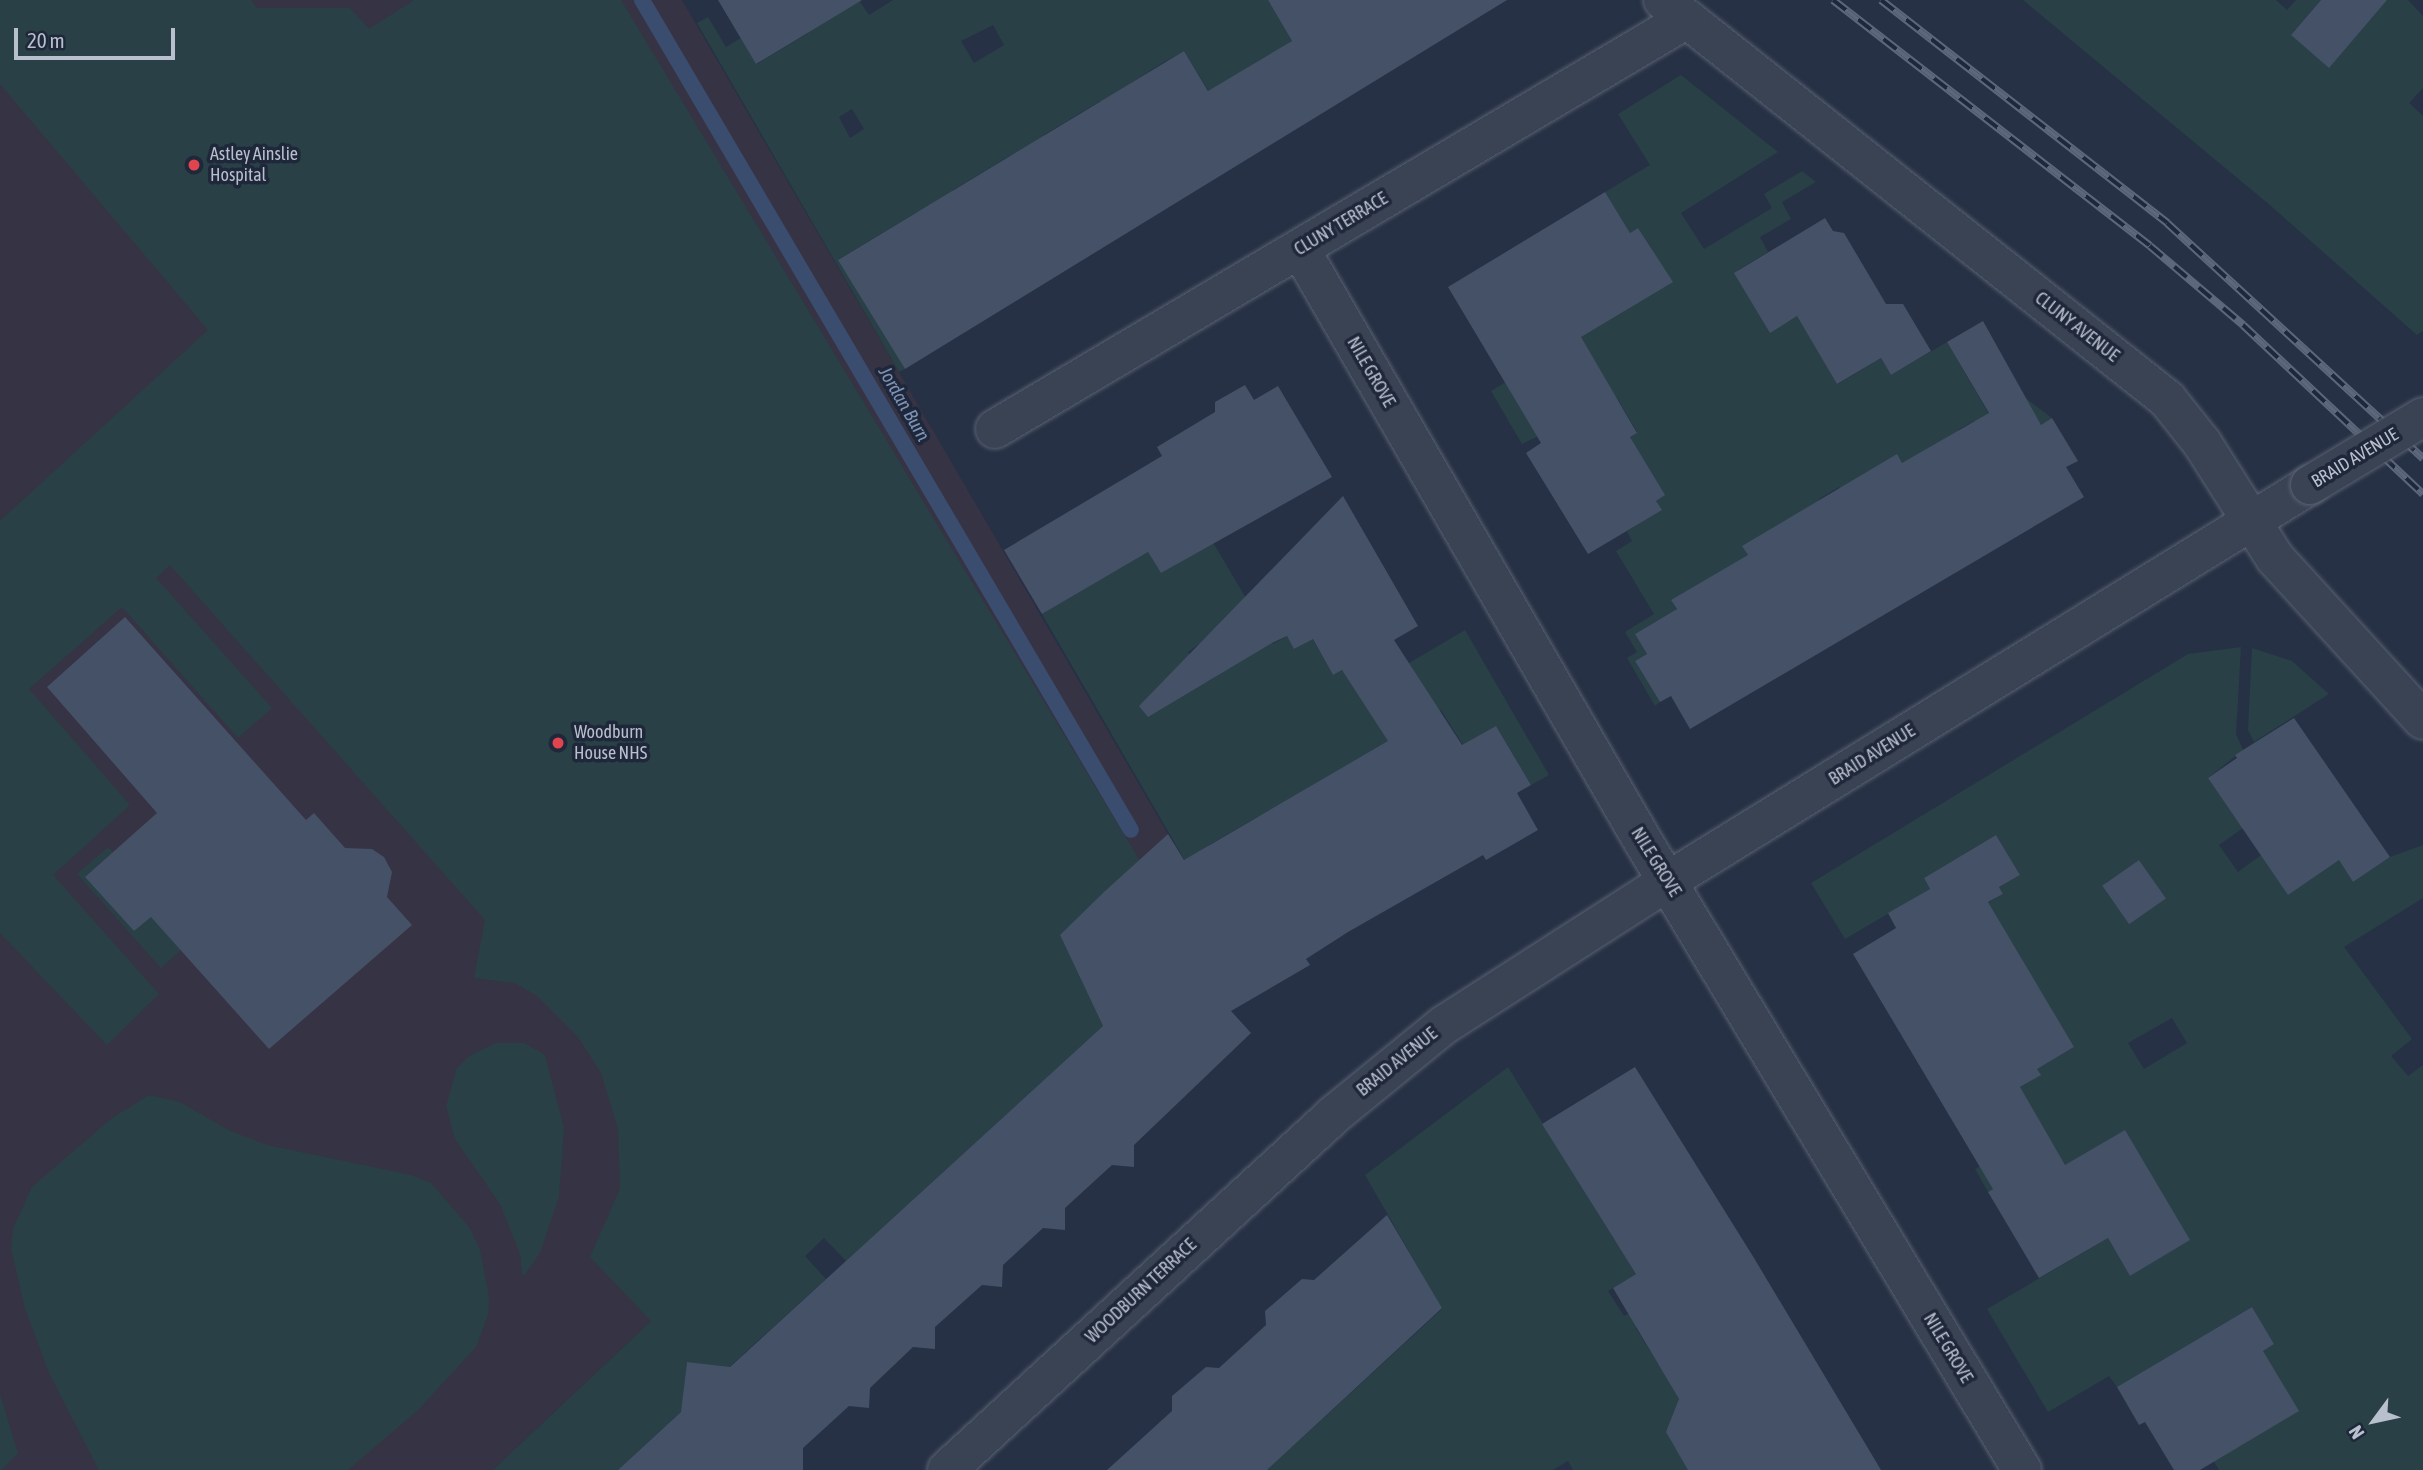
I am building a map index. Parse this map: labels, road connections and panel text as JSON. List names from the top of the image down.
{
  "streets": {
    "street": [
      "CLUNY TERRACE",
      "CLUNY AVENUE",
      "NILE GROVE",
      "BRAID AVENUE",
      "WOODBURN TERRACE"
    ]
  },
  "crossings": [
    ["CLUNY TERRACE", "CLUNY AVENUE"],
    ["CLUNY TERRACE", "NILE GROVE"],
    ["CLUNY AVENUE", "BRAID AVENUE"],
    ["NILE GROVE", "BRAID AVENUE"],
    ["BRAID AVENUE", "WOODBURN TERRACE"]
  ],
  "water": ["Jordan Burn"],
  "places": ["Astley Ainslie Hospital", "Woodburn House NHS"],
  "scale_bar": "20 m",
  "north": "bottom left"
}
